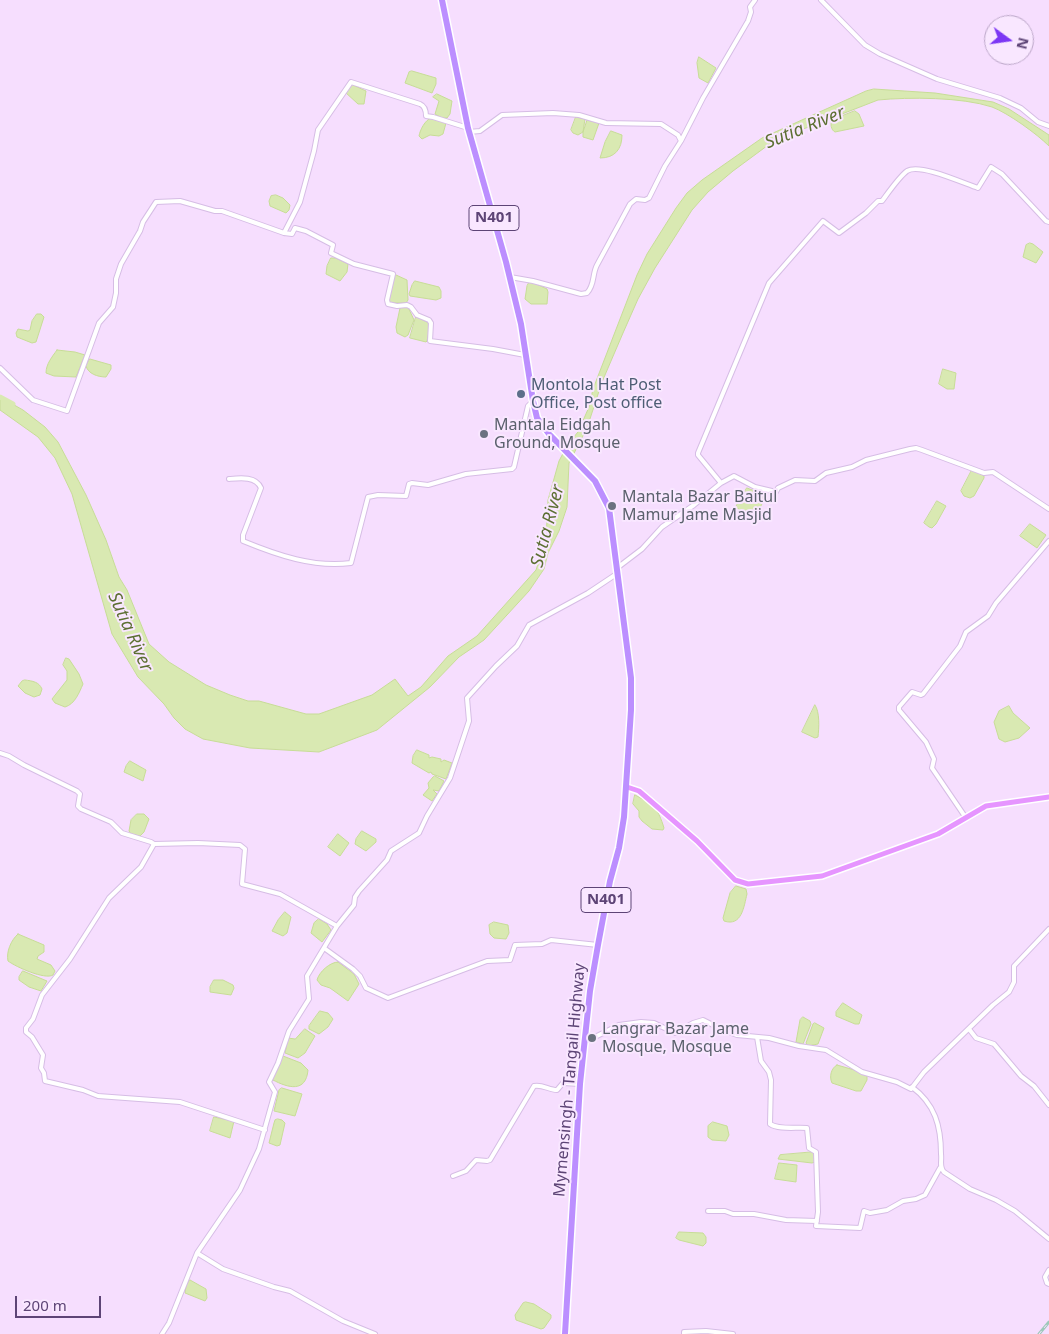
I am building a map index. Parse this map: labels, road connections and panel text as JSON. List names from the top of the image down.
{
  "streets": {
    "highway": ["N401", "Mymensingh - Tangail Highway"]
  },
  "water": ["Sutia River"],
  "places": [
    "Montola Hat Post Office, Post office",
    "Mantala Eidgah Ground, Mosque",
    "Mantala Bazar Baitul Mamur Jame Masjid",
    "Langrar Bazar Jame Mosque, Mosque"
  ],
  "scale_bar": "200 m",
  "north": "right"
}
